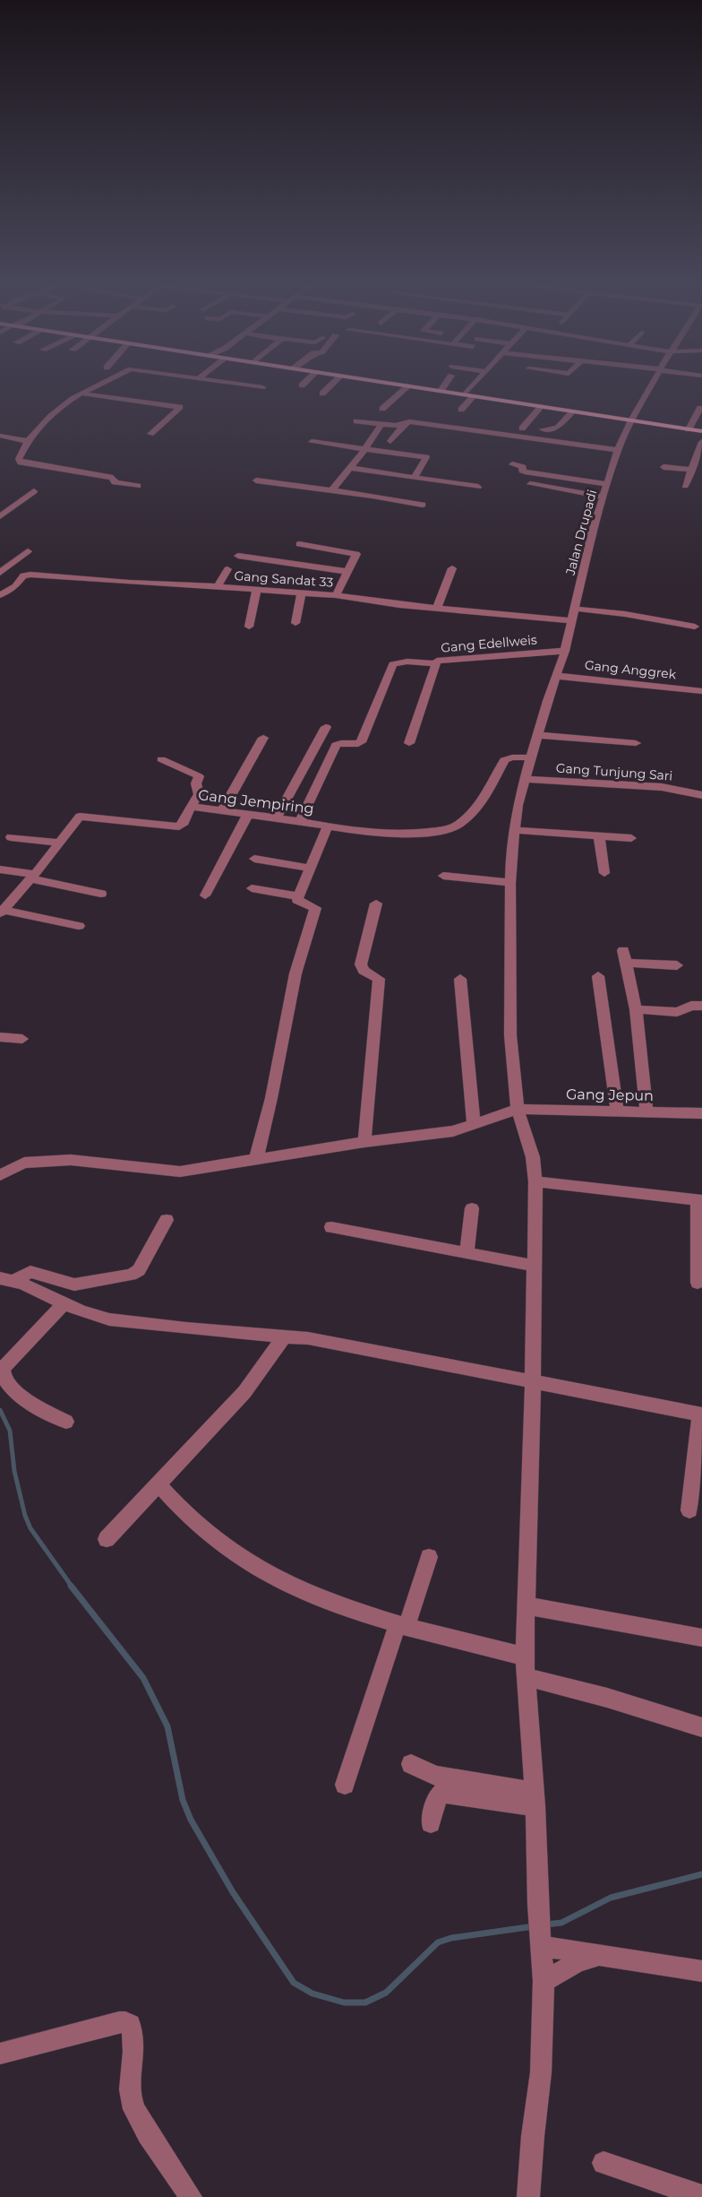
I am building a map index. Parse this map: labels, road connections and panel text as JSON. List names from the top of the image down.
{
  "streets": {
    "street": [
      "Jalan Drupadi",
      "Gang Sandat 33",
      "Gang Edellweis",
      "Gang Anggrek",
      "Gang Tunjung Sari",
      "Gang Jempiring",
      "Gang Jepun"
    ]
  },
  "crossings": [
    ["Jalan Drupadi", "Gang Sandat 33"],
    ["Jalan Drupadi", "Gang Edellweis"],
    ["Jalan Drupadi", "Gang Anggrek"],
    ["Jalan Drupadi", "Gang Tunjung Sari"],
    ["Jalan Drupadi", "Gang Jempiring"],
    ["Jalan Drupadi", "Gang Jepun"]
  ]
}
